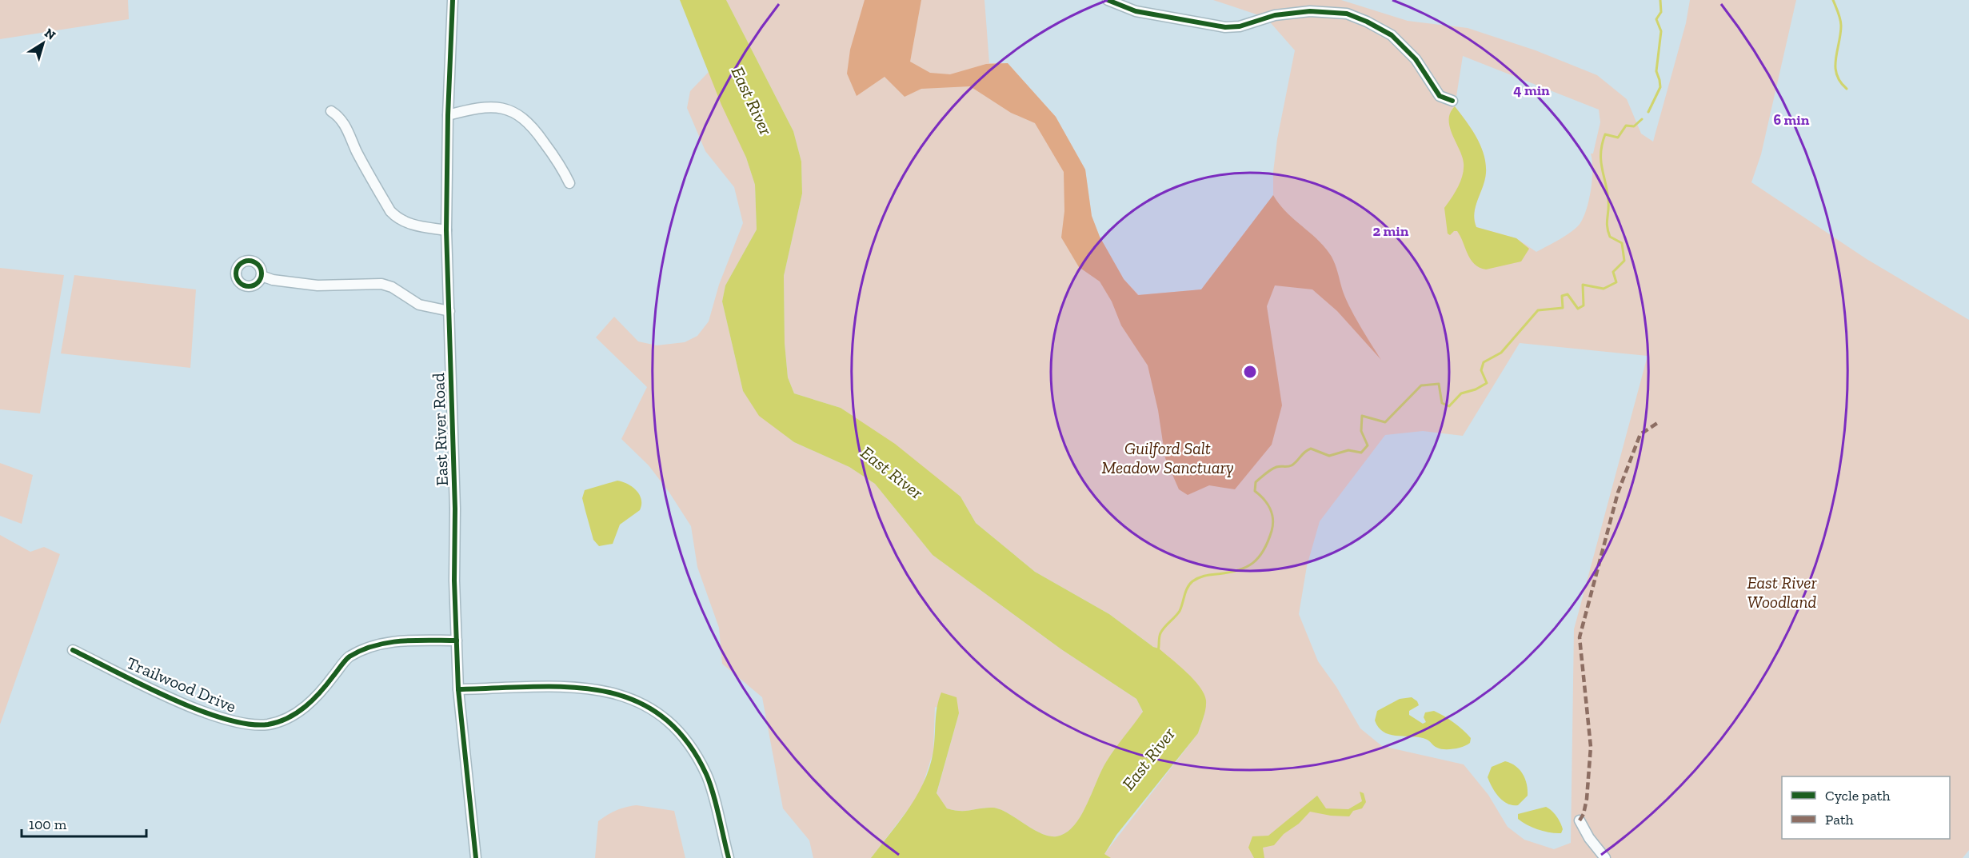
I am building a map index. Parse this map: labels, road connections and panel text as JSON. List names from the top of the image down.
{
  "streets": {
    "street": ["East River Road", "Trailwood Drive"]
  },
  "crossings": [
    ["East River Road", "Trailwood Drive"]
  ],
  "water": ["East River"],
  "parks": ["Guilford Salt Meadow Sanctuary", "East River Woodland"],
  "legend": ["Cycle path", "Path"],
  "scale_bar": "100 m",
  "north": "top right",
  "rings": ["4 min", "6 min", "2 min"]
}
